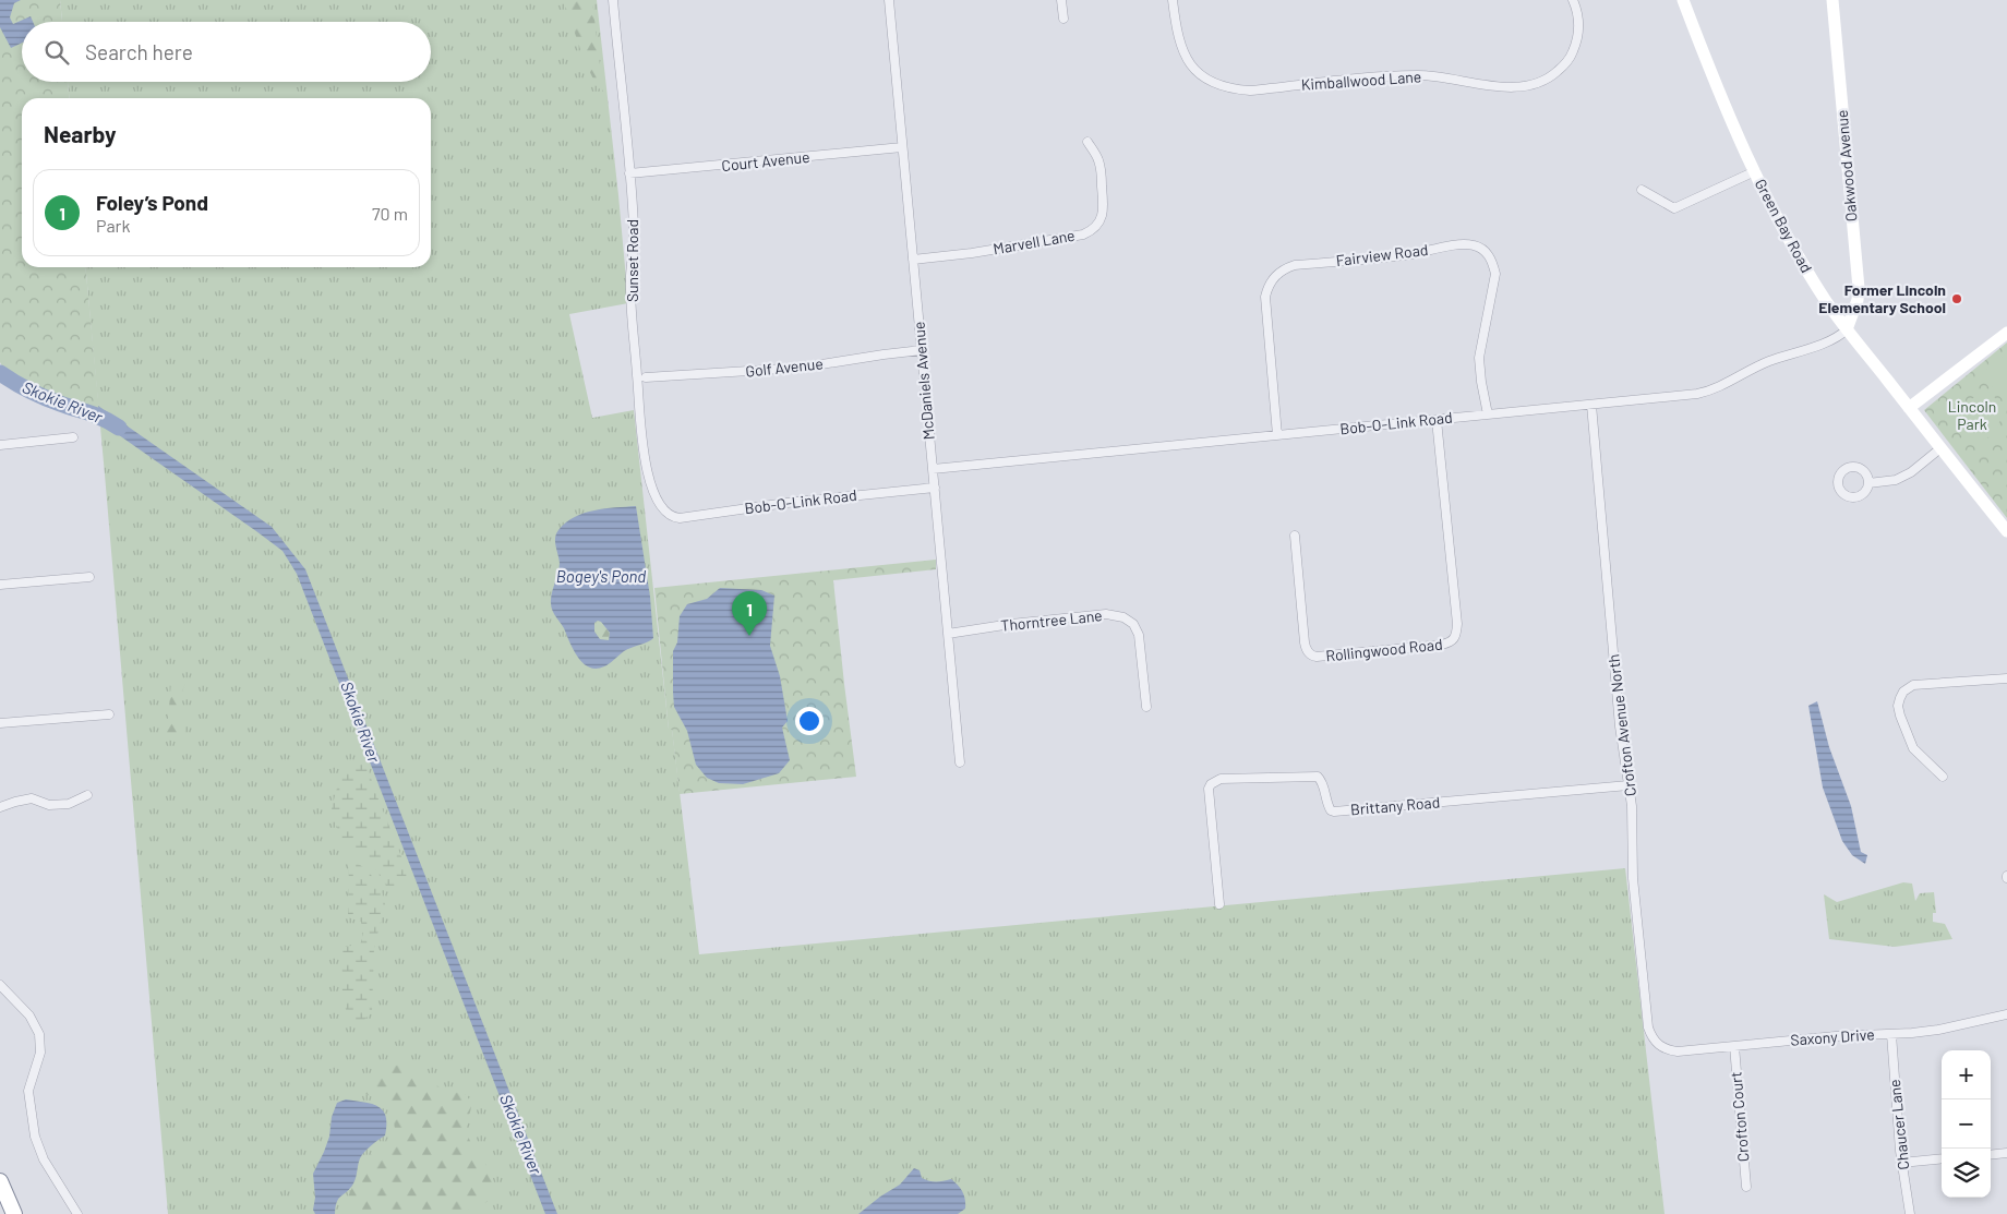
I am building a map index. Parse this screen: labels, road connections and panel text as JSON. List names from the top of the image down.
{
  "streets": {
    "main road": ["Oakwood Avenue", "Green Bay Road"],
    "street": [
      "Kimballwood Lane",
      "Court Avenue",
      "Marvell Lane",
      "Fairview Road",
      "Sunset Road",
      "Golf Avenue",
      "McDaniels Avenue",
      "Bob-O-Link Road",
      "Thorntree Lane",
      "Rollingwood Road",
      "Crofton Avenue North",
      "Brittany Road",
      "Saxony Drive",
      "Crofton Court",
      "Chaucer Lane"
    ]
  },
  "crossings": [
    ["Court Avenue", "Sunset Road"],
    ["Court Avenue", "McDaniels Avenue"],
    ["Oakwood Avenue", "Green Bay Road"],
    ["Oakwood Avenue", "Bob-O-Link Road"],
    ["Green Bay Road", "Bob-O-Link Road"],
    ["Marvell Lane", "McDaniels Avenue"],
    ["Fairview Road", "Bob-O-Link Road"],
    ["Sunset Road", "Bob-O-Link Road"],
    ["Golf Avenue", "McDaniels Avenue"],
    ["McDaniels Avenue", "Bob-O-Link Road"],
    ["McDaniels Avenue", "Thorntree Lane"],
    ["Bob-O-Link Road", "Rollingwood Road"],
    ["Bob-O-Link Road", "Crofton Avenue North"],
    ["Crofton Avenue North", "Brittany Road"],
    ["Crofton Avenue North", "Saxony Drive"],
    ["Saxony Drive", "Crofton Court"],
    ["Saxony Drive", "Chaucer Lane"]
  ],
  "water": ["Skokie River", "Bogey's Pond"],
  "parks": ["Lincoln Park"],
  "places": ["Former Lincoln Elementary School"],
  "page": {
    "search": "Search here",
    "heading": "Nearby",
    "list": [
      {
        "mark": "1",
        "name": "Foley’s Pond",
        "note": "Park",
        "value": "70 m"
      }
    ],
    "pins": "1",
    "map_buttons": ["+", "−"]
  }
}
